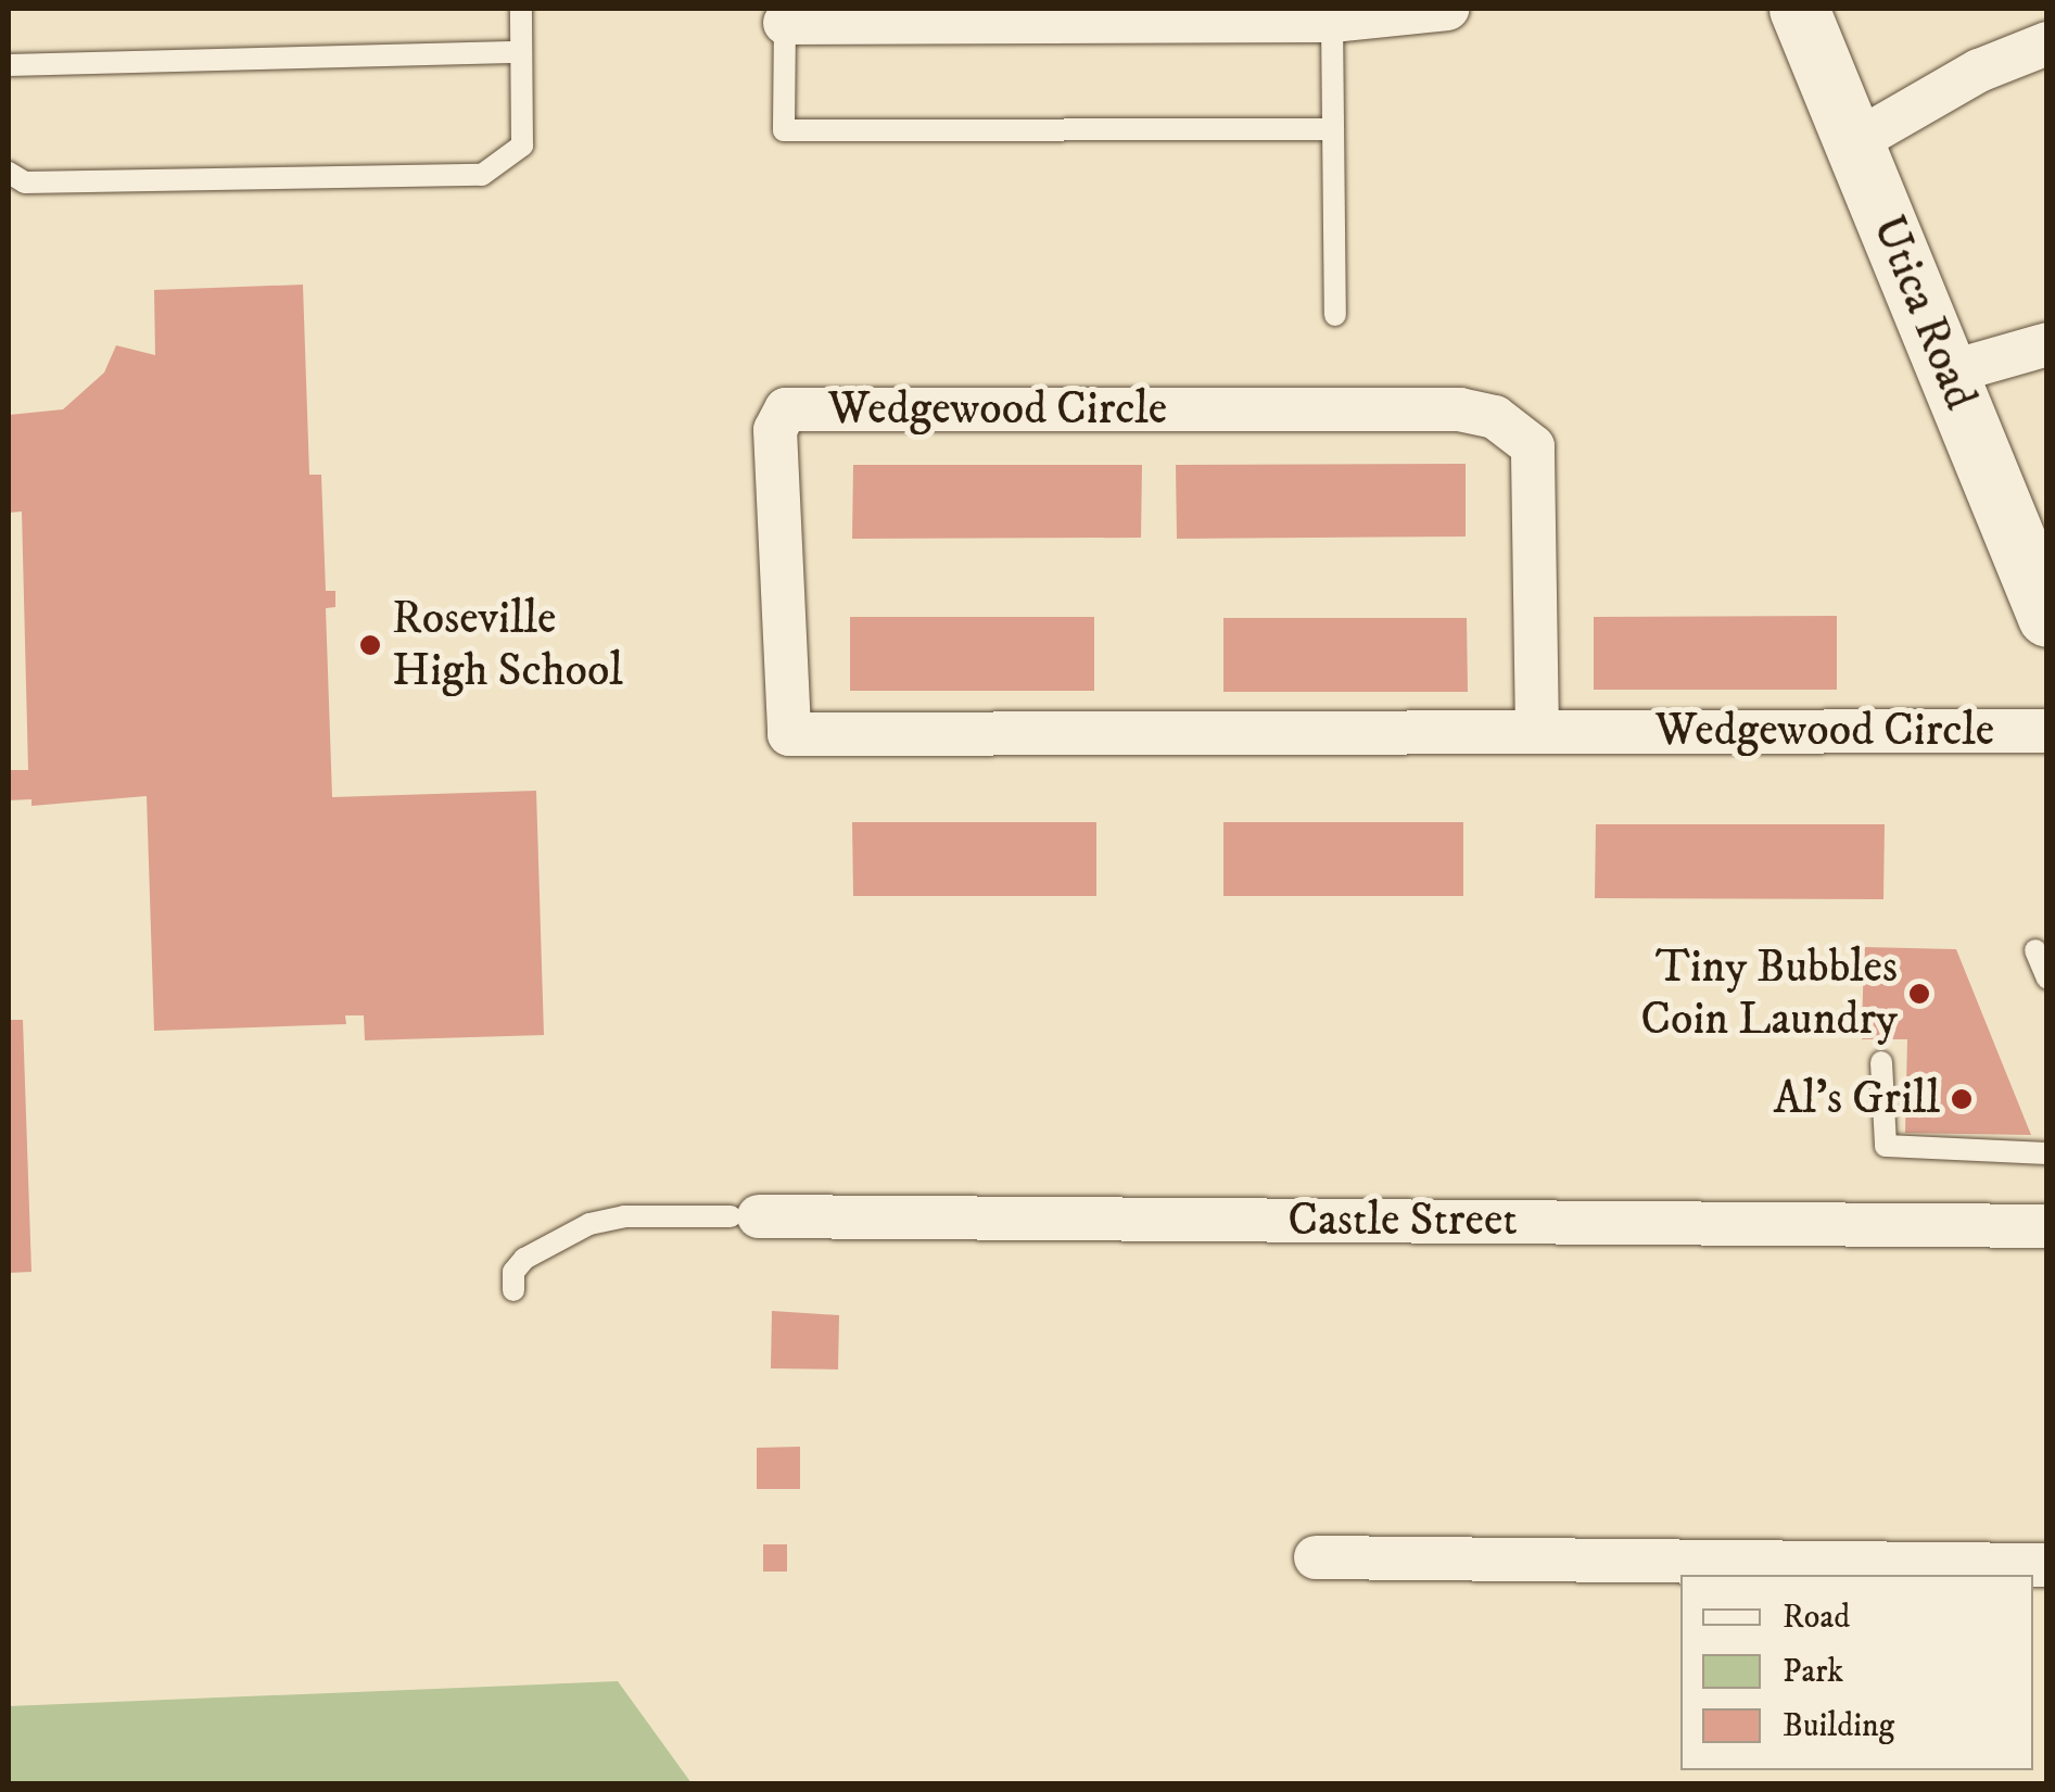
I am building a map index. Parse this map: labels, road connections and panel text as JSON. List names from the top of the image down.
{
  "streets": {
    "main road": ["Utica Road"],
    "street": ["Wedgewood Circle", "Castle Street"]
  },
  "places": ["Roseville High School", "Tiny Bubbles Coin Laundry", "Al's Grill"],
  "legend": ["Road", "Park", "Building"]
}
